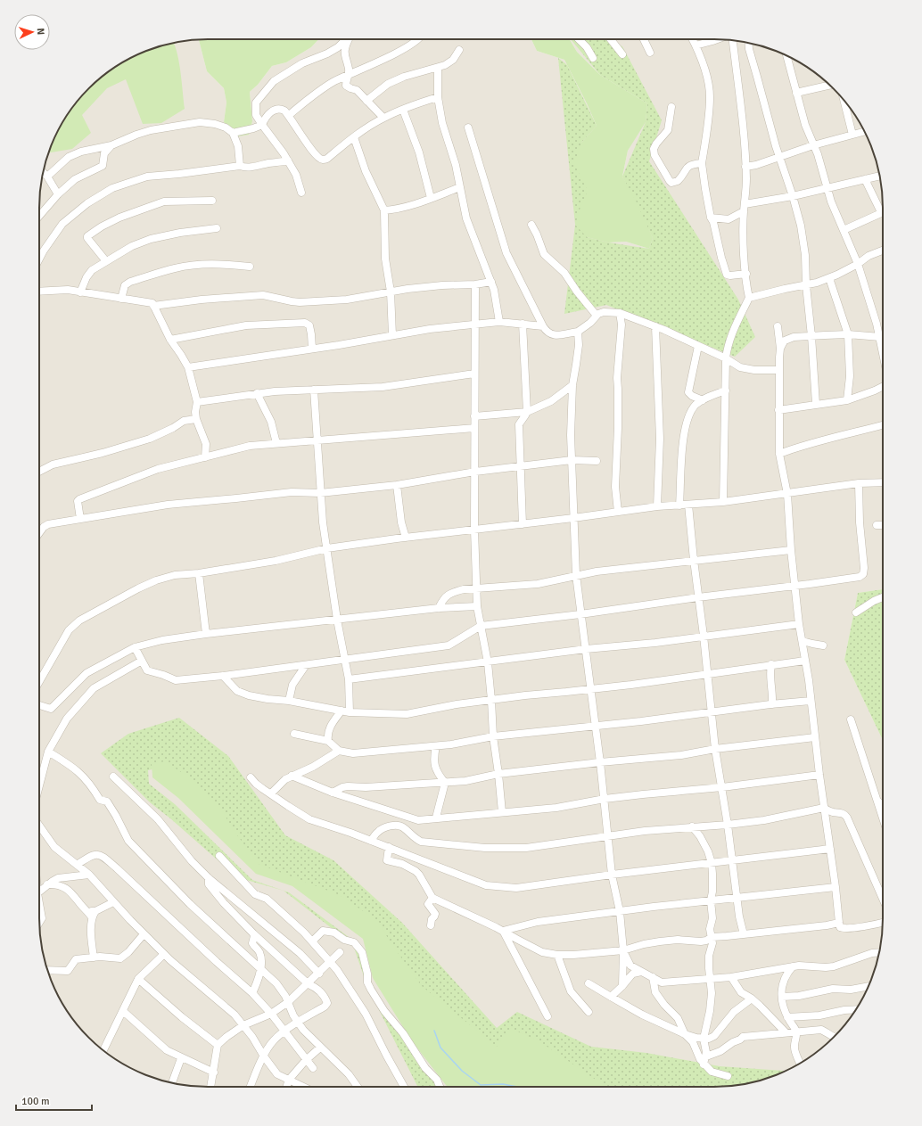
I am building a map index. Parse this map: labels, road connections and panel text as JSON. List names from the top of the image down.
{
  "scale_bar": "100 m",
  "north": "right"
}
